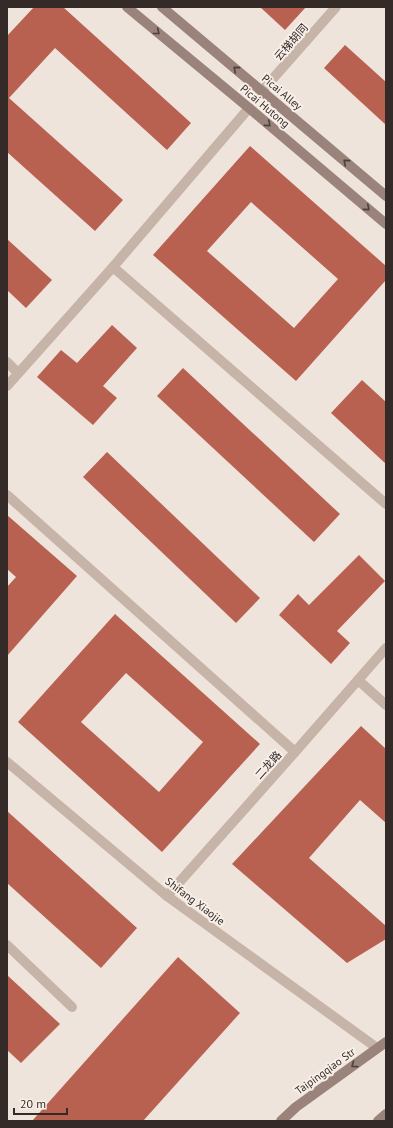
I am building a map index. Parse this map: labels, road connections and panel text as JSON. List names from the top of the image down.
{
  "streets": {
    "main road": ["Picai Alley", "Picai Hutong", "Taipingqiao Str"],
    "street": ["云梯胡同", "二龙路", "Shifang Xiaojie"]
  },
  "crossings": [
    ["云梯胡同", "Picai Alley"],
    ["二龙路", "Shifang Xiaojie"],
    ["Shifang Xiaojie", "Taipingqiao Str"]
  ],
  "one_way": ["Picai Alley", "Picai Hutong", "Taipingqiao Str"],
  "scale_bar": "20 m"
}
